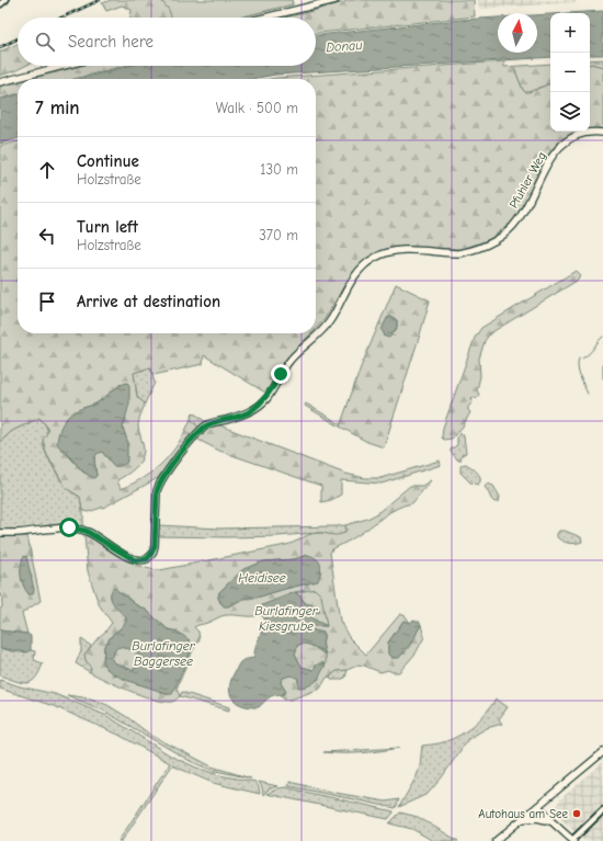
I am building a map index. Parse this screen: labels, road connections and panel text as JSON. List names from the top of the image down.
{
  "streets": {
    "street": ["Pfuhler Weg"]
  },
  "water": [
    "Donau",
    "Heidisee",
    "Burlafinger Kiesgrube",
    "Burlafinger Baggersee"
  ],
  "places": ["Autohaus am See"],
  "north": "top",
  "page": {
    "map_buttons": ["+", "−"],
    "search": "Search here",
    "heading": ["7 min", "Walk · 500 m"],
    "list": [
      ["Continue", "Holzstraße", "130 m"],
      ["Turn left", "Holzstraße", "370 m"],
      "Arrive at destination"
    ]
  }
}
